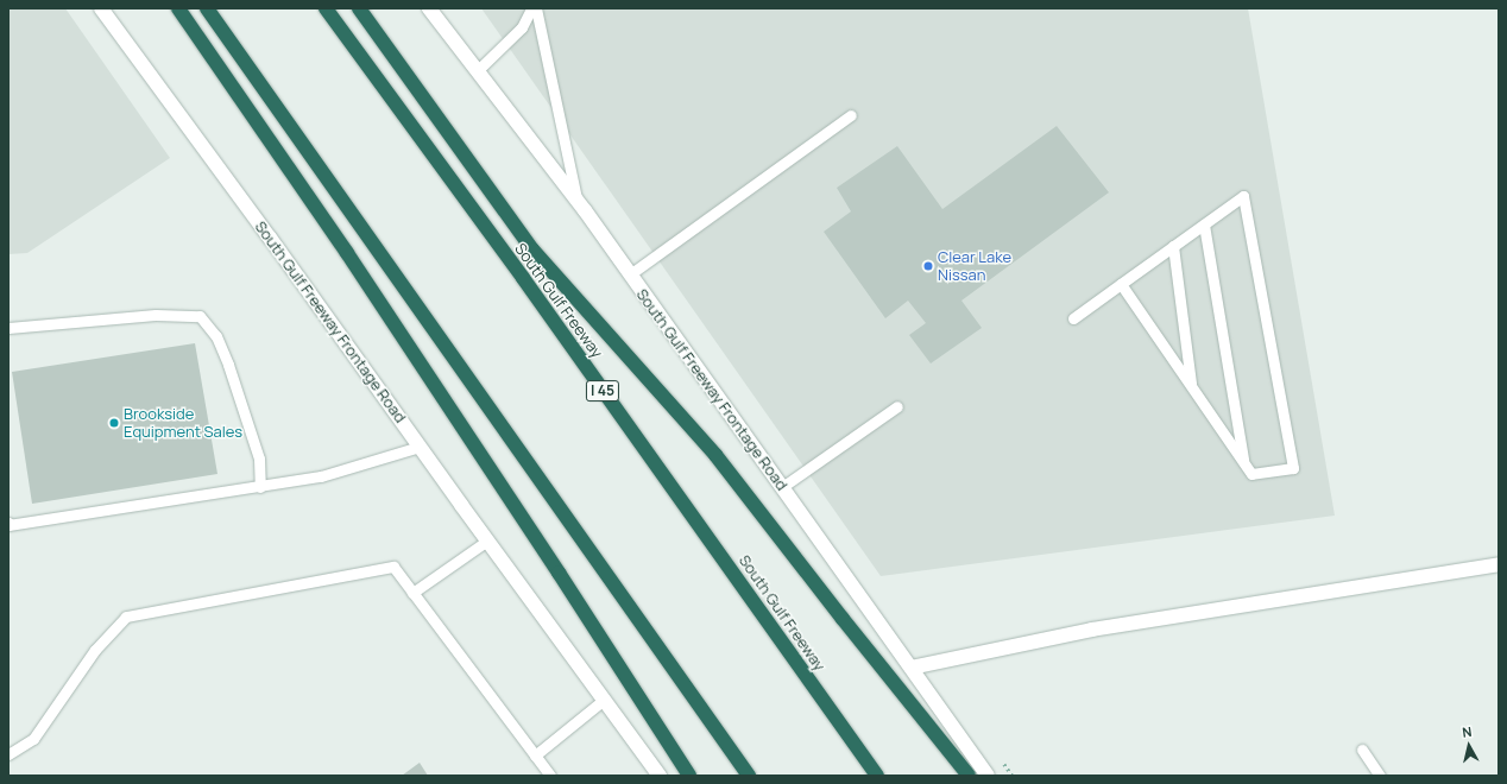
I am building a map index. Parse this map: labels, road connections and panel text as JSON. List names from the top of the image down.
{
  "streets": {
    "highway": ["South Gulf Freeway", "I 45"],
    "main road": ["South Gulf Freeway Frontage Road"]
  },
  "places": ["Clear Lake Nissan", "Brookside Equipment Sales"],
  "north": "top"
}
